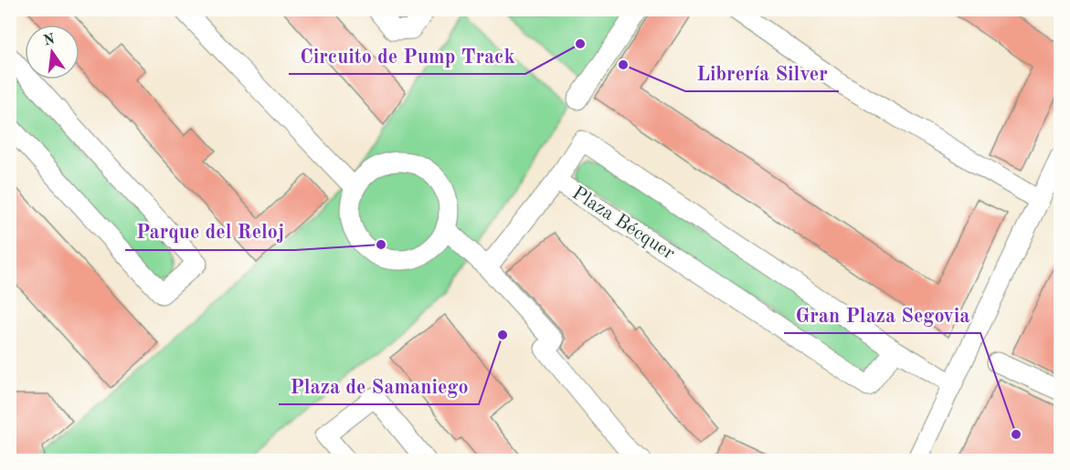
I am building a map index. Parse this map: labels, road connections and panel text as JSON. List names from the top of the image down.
{
  "streets": {
    "street": ["Plaza Bécquer"]
  },
  "places": [
    "Circuito de Pump Track",
    "Librería Silver",
    "Parque del Reloj",
    "Plaza de Samaniego",
    "Gran Plaza Segovia"
  ],
  "north": "top"
}
